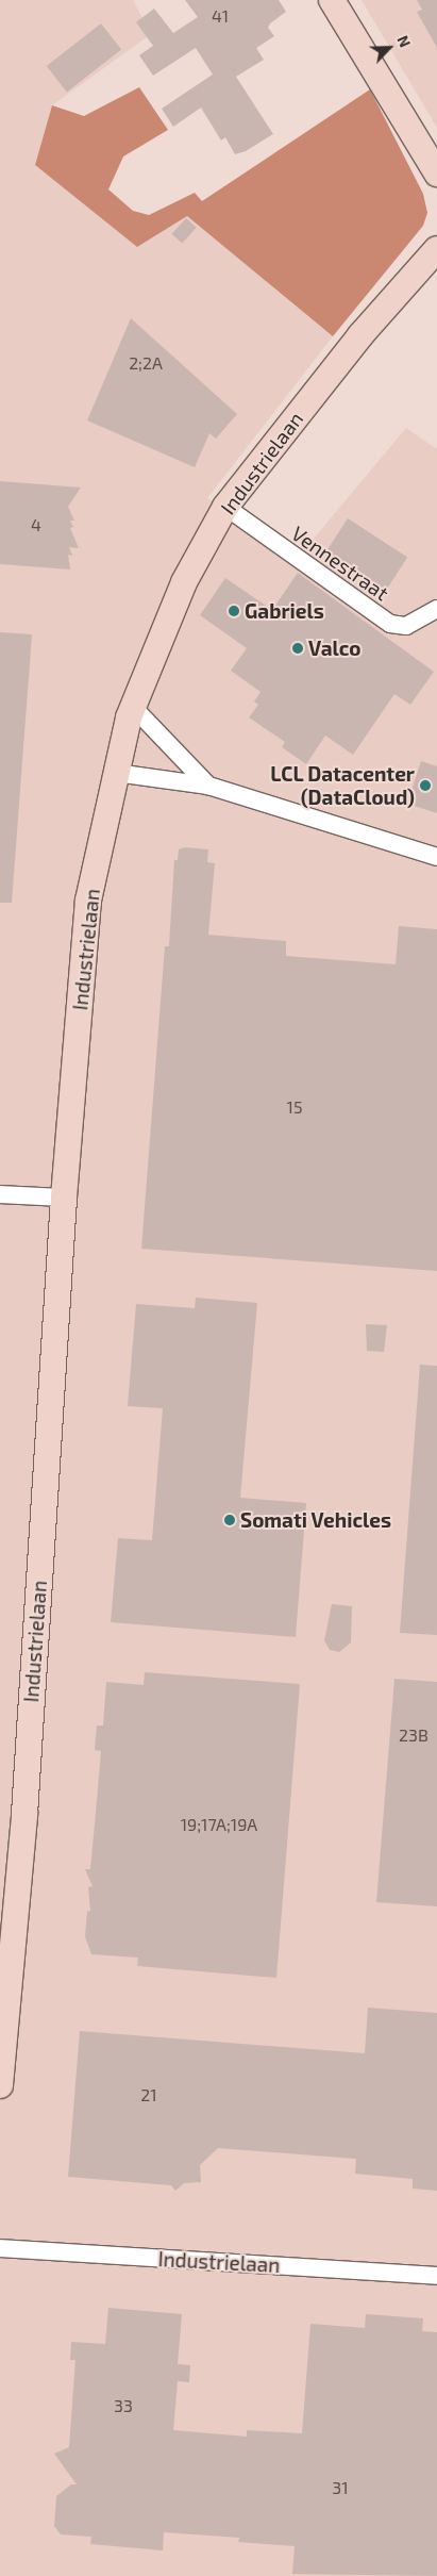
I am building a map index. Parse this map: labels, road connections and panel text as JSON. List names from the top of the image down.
{
  "streets": {
    "street": ["Industrielaan", "Vennestraat"]
  },
  "crossings": [
    ["Industrielaan", "Vennestraat"]
  ],
  "places": [
    "Gabriels",
    "Valco",
    "LCL Datacenter (DataCloud)",
    "Somati Vehicles"
  ],
  "house_numbers": [
    "41",
    "2;2A",
    "4",
    "15",
    "23B",
    "19;17A;19A",
    "21",
    "33",
    "31"
  ],
  "north": "top right"
}
